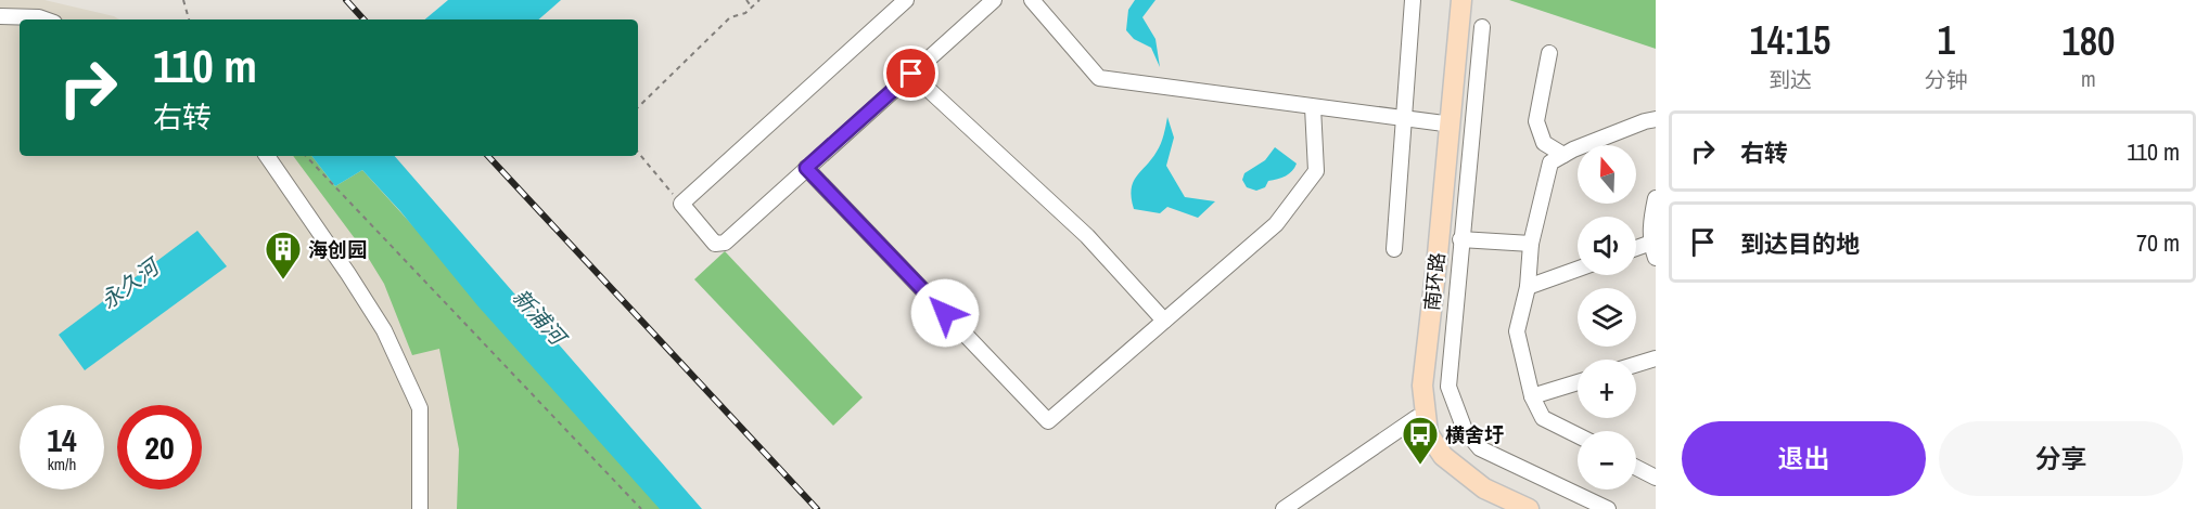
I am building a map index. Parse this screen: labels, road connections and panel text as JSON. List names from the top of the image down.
{
  "streets": {
    "main road": ["南环路"]
  },
  "water": ["永久河", "新浦河"],
  "places": {
    "building": ["海创园"],
    "bus stop": ["横舍圩"]
  },
  "north": "top",
  "page": {
    "eta": [
      "14:15",
      "到达",
      "1",
      "分钟",
      "180",
      "m"
    ],
    "turn": ["110 m", "右转"],
    "list": [
      {
        "name": "右转",
        "value": "110 m"
      },
      {
        "name": "到达目的地",
        "value": "70 m"
      }
    ],
    "map_buttons": ["+", "−"],
    "speed": "14 km/h",
    "limit": "20",
    "buttons": ["退出", "分享"]
  }
}
